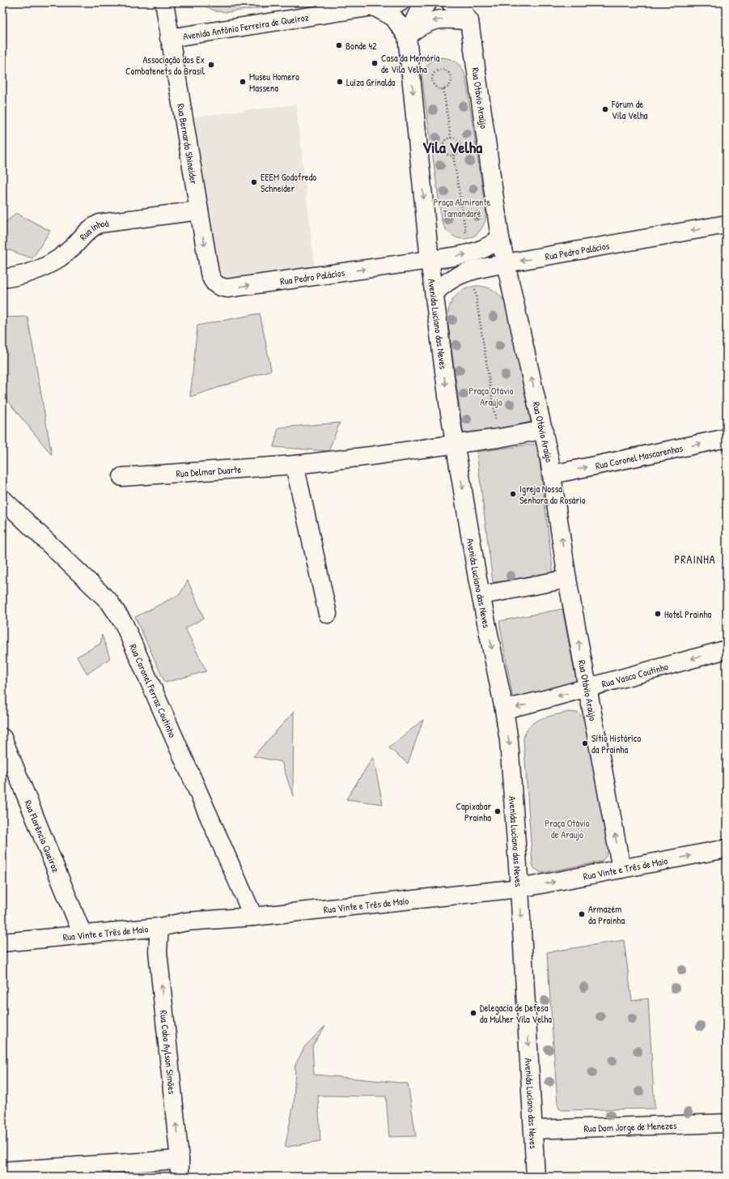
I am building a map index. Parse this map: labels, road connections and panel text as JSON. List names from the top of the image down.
{
  "streets": {
    "street": [
      "Avenida Antônio Ferreira de Queiroz",
      "Rua Otávio Araújo",
      "Rua Bernardo Shineider",
      "Rua Inhoá",
      "Rua Pedro Palácios",
      "Avenida Luciano das Neves",
      "Rua Coronel Mascarenhas",
      "Rua Delmar Duarte",
      "Rua Vasco Coutinho",
      "Rua Coronel Ferraz Coutinho",
      "Rua Florêncio Queiroz",
      "Rua Vinte e Três de Maio",
      "Rua Cabo Aylson Simões",
      "Rua Dom Jorge de Menezes"
    ]
  },
  "crossings": [
    ["Avenida Antônio Ferreira de Queiroz", "Rua Bernardo Shineider"],
    ["Rua Otávio Araújo", "Rua Pedro Palácios"],
    ["Rua Otávio Araújo", "Rua Coronel Mascarenhas"],
    ["Rua Otávio Araújo", "Rua Delmar Duarte"],
    ["Rua Otávio Araújo", "Rua Vasco Coutinho"],
    ["Rua Otávio Araújo", "Rua Vinte e Três de Maio"],
    ["Rua Bernardo Shineider", "Rua Inhoá"],
    ["Rua Bernardo Shineider", "Rua Pedro Palácios"],
    ["Rua Pedro Palácios", "Avenida Luciano das Neves"],
    ["Avenida Luciano das Neves", "Rua Delmar Duarte"],
    ["Avenida Luciano das Neves", "Rua Vasco Coutinho"],
    ["Avenida Luciano das Neves", "Rua Vinte e Três de Maio"],
    ["Avenida Luciano das Neves", "Rua Dom Jorge de Menezes"],
    ["Rua Coronel Ferraz Coutinho", "Rua Vinte e Três de Maio"],
    ["Rua Florêncio Queiroz", "Rua Vinte e Três de Maio"],
    ["Rua Vinte e Três de Maio", "Rua Cabo Aylson Simões"]
  ],
  "one_way": [
    "Rua Otávio Araújo",
    "Avenida Luciano das Neves",
    "Rua Coronel Mascarenhas",
    "Rua Cabo Aylson Simões"
  ],
  "districts": ["Vila Velha", "PRAINHA"],
  "parks": ["Praça Almirante Tamandaré", "Praça Otávio Araújo", "Praça Otávio de Araujo"],
  "places": [
    "Bonde 42",
    "Casa da Memória de Vila Velha",
    "Associação dos Ex Combatenets do Brasil",
    "Museu Homero Massena",
    "Luíza Grinalda",
    "Fórum de Vila Velha",
    "EEEM Godofredo Schneider",
    "Igreja Nossa Senhora do Rosário",
    "Hotel Prainha",
    "Sítio Histórico da Prainha",
    "Capixabar Prainha",
    "Armazém da Prainha",
    "Delegacia de Defesa da Mulher Vila Velha"
  ]
}
